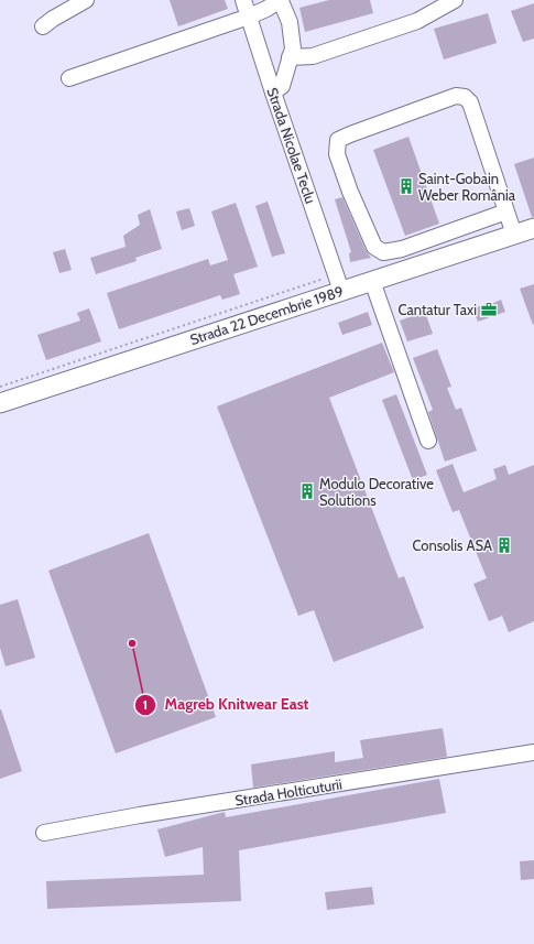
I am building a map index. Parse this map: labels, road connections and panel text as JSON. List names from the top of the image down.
{
  "streets": {
    "main road": ["Strada 22 Decembrie 1989"],
    "street": ["Strada Nicolae Teclu", "Strada Holticuturii"]
  },
  "crossings": [
    ["Strada Nicolae Teclu", "Strada 22 Decembrie 1989"]
  ],
  "places": {
    "building": ["Saint-Gobain Weber România", "Modulo Decorative Solutions", "Consolis ASA"],
    "office": ["Cantatur Taxi"],
    "other": ["Magreb Knitwear East"]
  }
}
